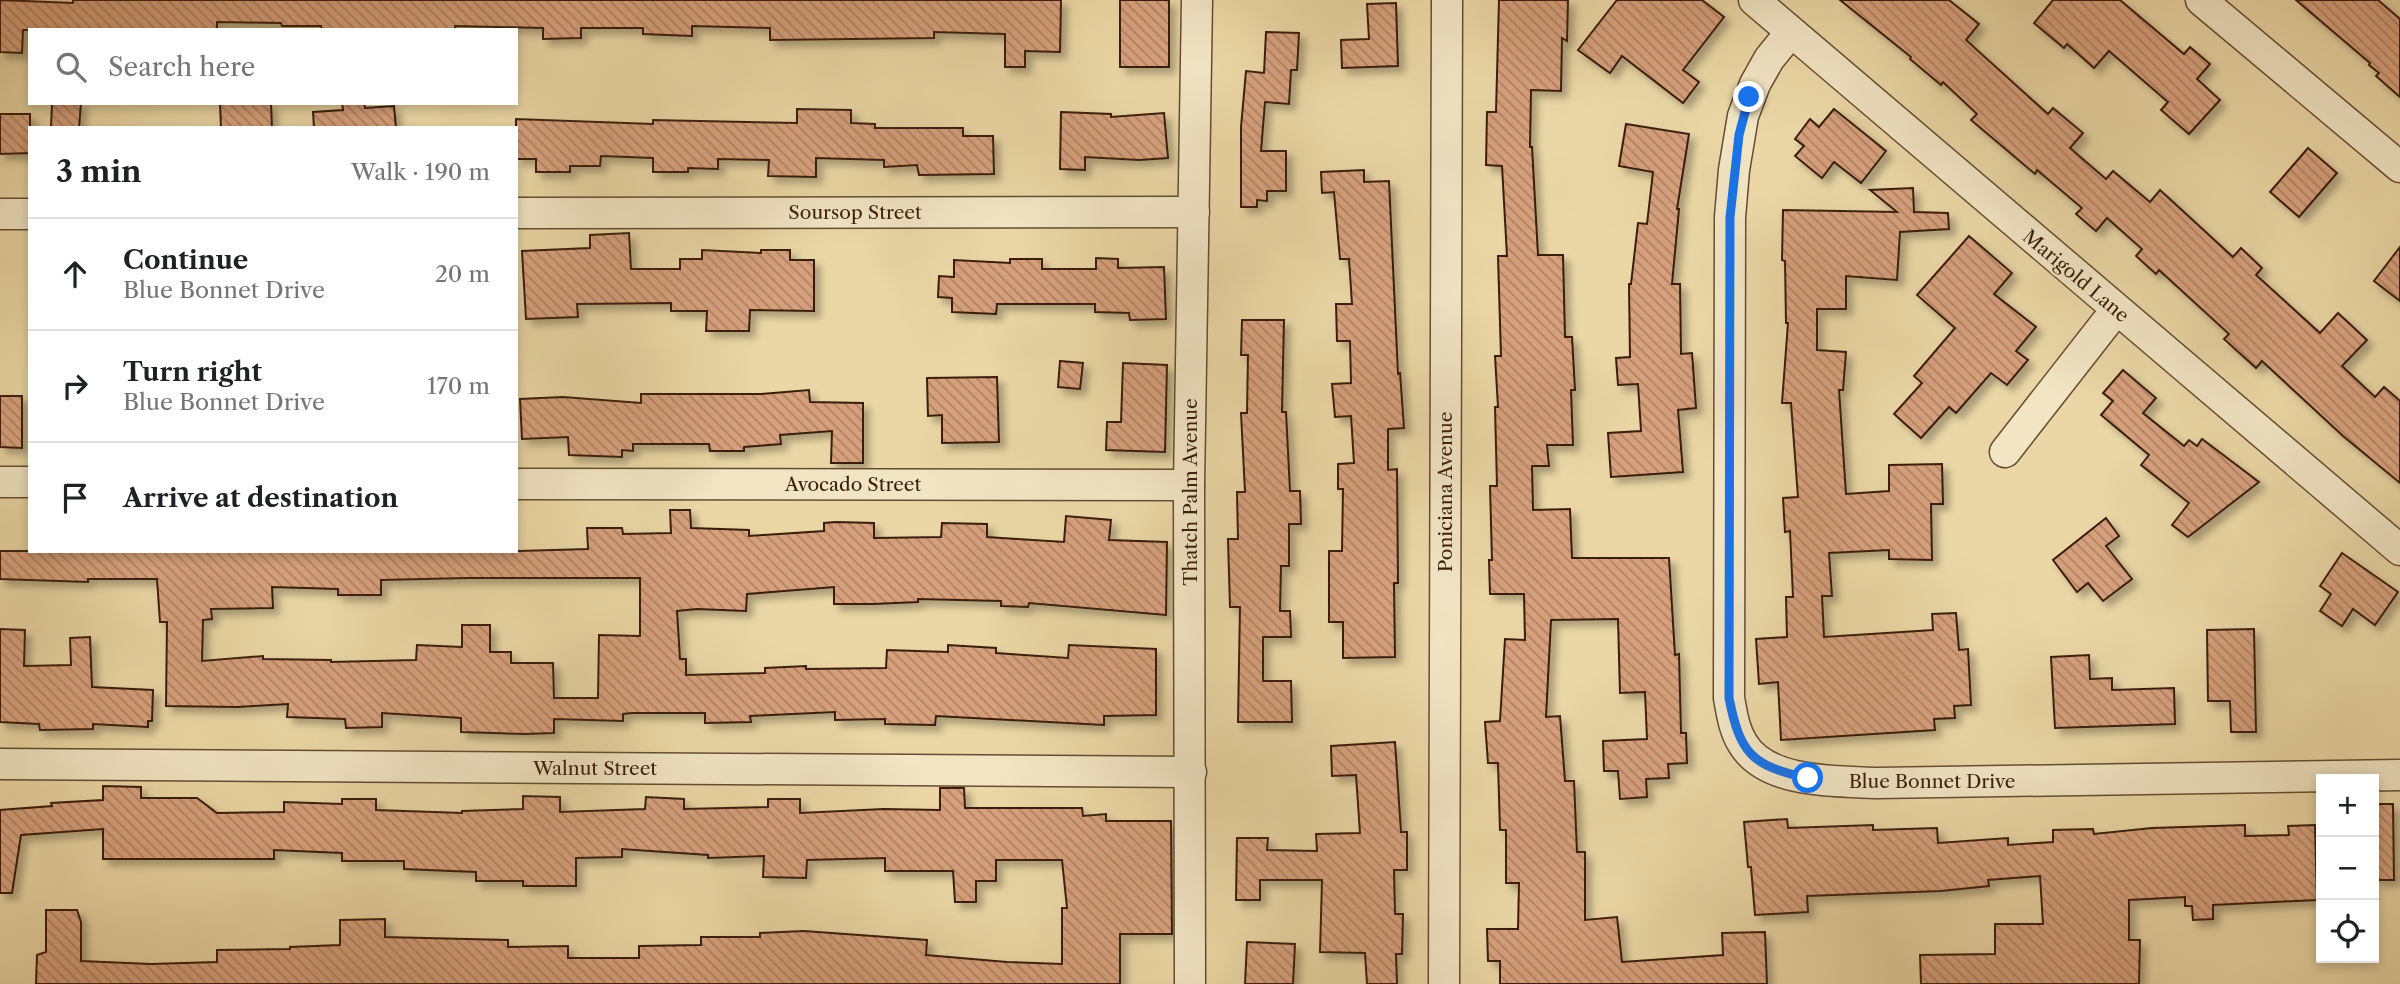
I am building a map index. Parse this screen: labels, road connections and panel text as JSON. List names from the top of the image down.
{
  "streets": {
    "street": [
      "Soursop Street",
      "Marigold Lane",
      "Avocado Street",
      "Thatch Palm Avenue",
      "Poniciana Avenue",
      "Walnut Street",
      "Blue Bonnet Drive"
    ]
  },
  "crossings": [
    ["Soursop Street", "Thatch Palm Avenue"],
    ["Marigold Lane", "Blue Bonnet Drive"],
    ["Avocado Street", "Thatch Palm Avenue"],
    ["Thatch Palm Avenue", "Walnut Street"]
  ],
  "page": {
    "search": "Search here",
    "heading": ["3 min", "Walk · 190 m"],
    "list": [
      ["Continue", "Blue Bonnet Drive", "20 m"],
      ["Turn right", "Blue Bonnet Drive", "170 m"],
      "Arrive at destination"
    ],
    "map_buttons": ["+", "−"]
  }
}
